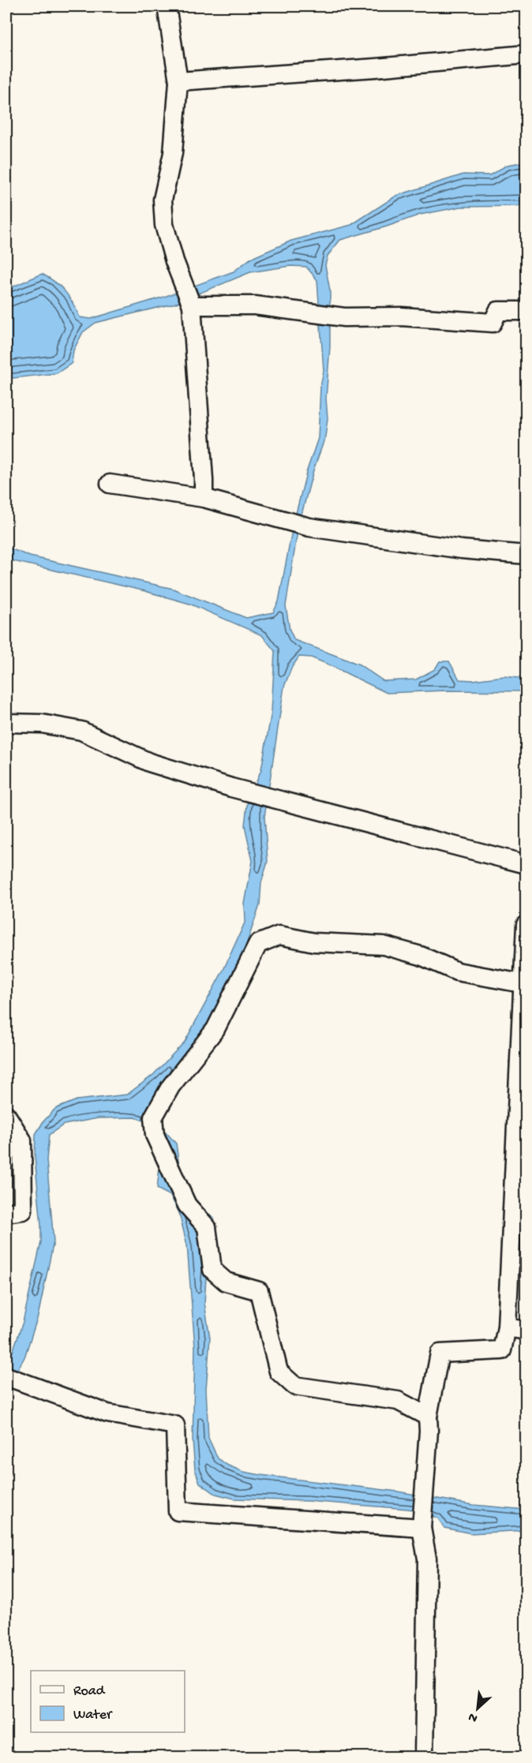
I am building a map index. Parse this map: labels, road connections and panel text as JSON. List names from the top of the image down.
{
  "legend": ["Road", "Water"],
  "north": "bottom left"
}
